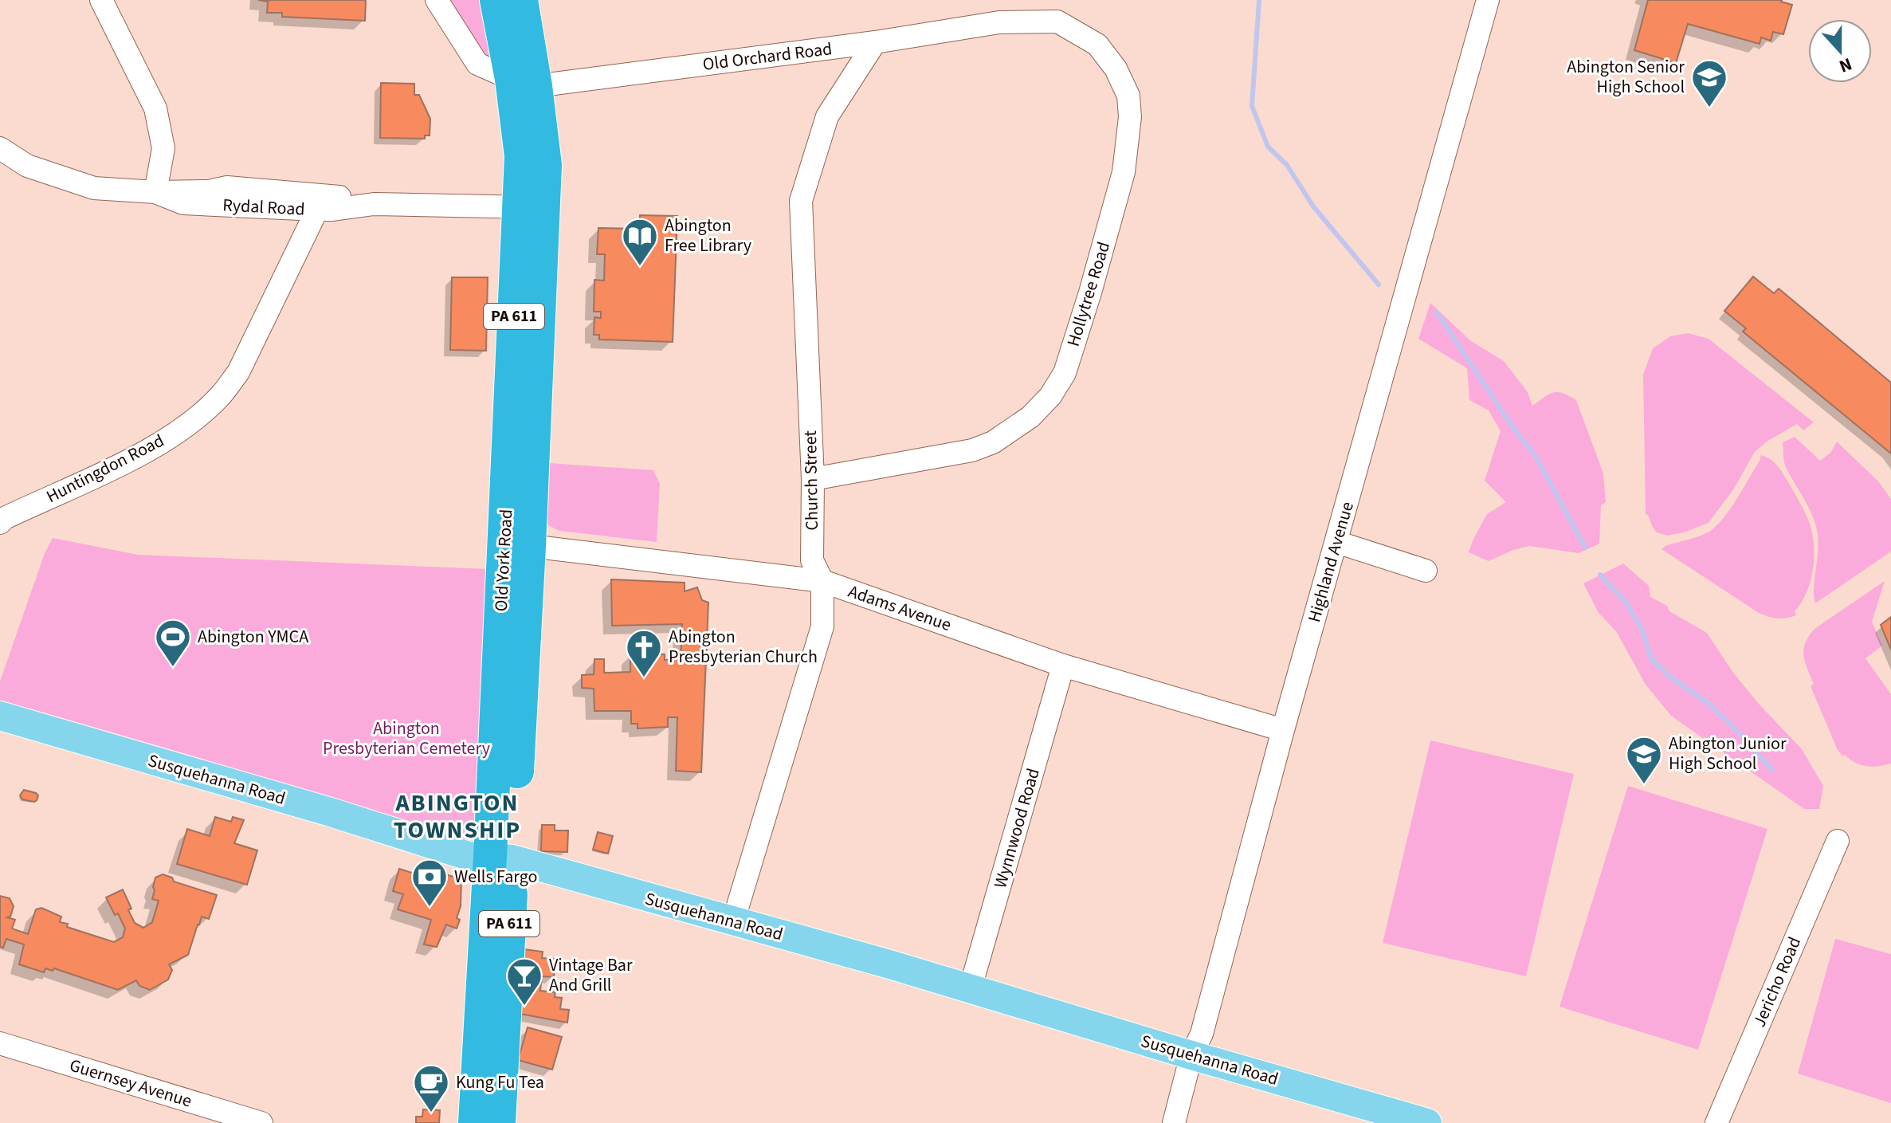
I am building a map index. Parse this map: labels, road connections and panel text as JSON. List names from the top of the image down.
{
  "streets": {
    "highway": ["PA 611", "Old York Road"],
    "main road": ["Susquehanna Road"],
    "street": [
      "Old Orchard Road",
      "Rydal Road",
      "Hollytree Road",
      "Huntingdon Road",
      "Church Street",
      "Highland Avenue",
      "Adams Avenue",
      "Wynnwood Road",
      "Jericho Road",
      "Guernsey Avenue"
    ]
  },
  "crossings": [
    ["Old Orchard Road", "Hollytree Road"],
    ["Old Orchard Road", "Church Street"],
    ["Old Orchard Road", "Old York Road"],
    ["Rydal Road", "Huntingdon Road"],
    ["Rydal Road", "Old York Road"],
    ["Hollytree Road", "Church Street"],
    ["Church Street", "Adams Avenue"],
    ["Church Street", "Susquehanna Road"],
    ["Old York Road", "Adams Avenue"],
    ["Old York Road", "Susquehanna Road"],
    ["Highland Avenue", "Adams Avenue"],
    ["Highland Avenue", "Susquehanna Road"],
    ["Adams Avenue", "Wynnwood Road"],
    ["Susquehanna Road", "Wynnwood Road"]
  ],
  "districts": ["ABINGTON TOWNSHIP"],
  "parks": ["Abington Presbyterian Cemetery"],
  "places": {
    "school or university": ["Abington Senior High School", "Abington Junior High School"],
    "library": ["Abington Free Library"],
    "sports": ["Abington YMCA"],
    "church": ["Abington Presbyterian Church"],
    "bank": ["Wells Fargo"],
    "bar": ["Vintage Bar And Grill"],
    "cafe": ["Kung Fu Tea"]
  },
  "north": "bottom"
}
